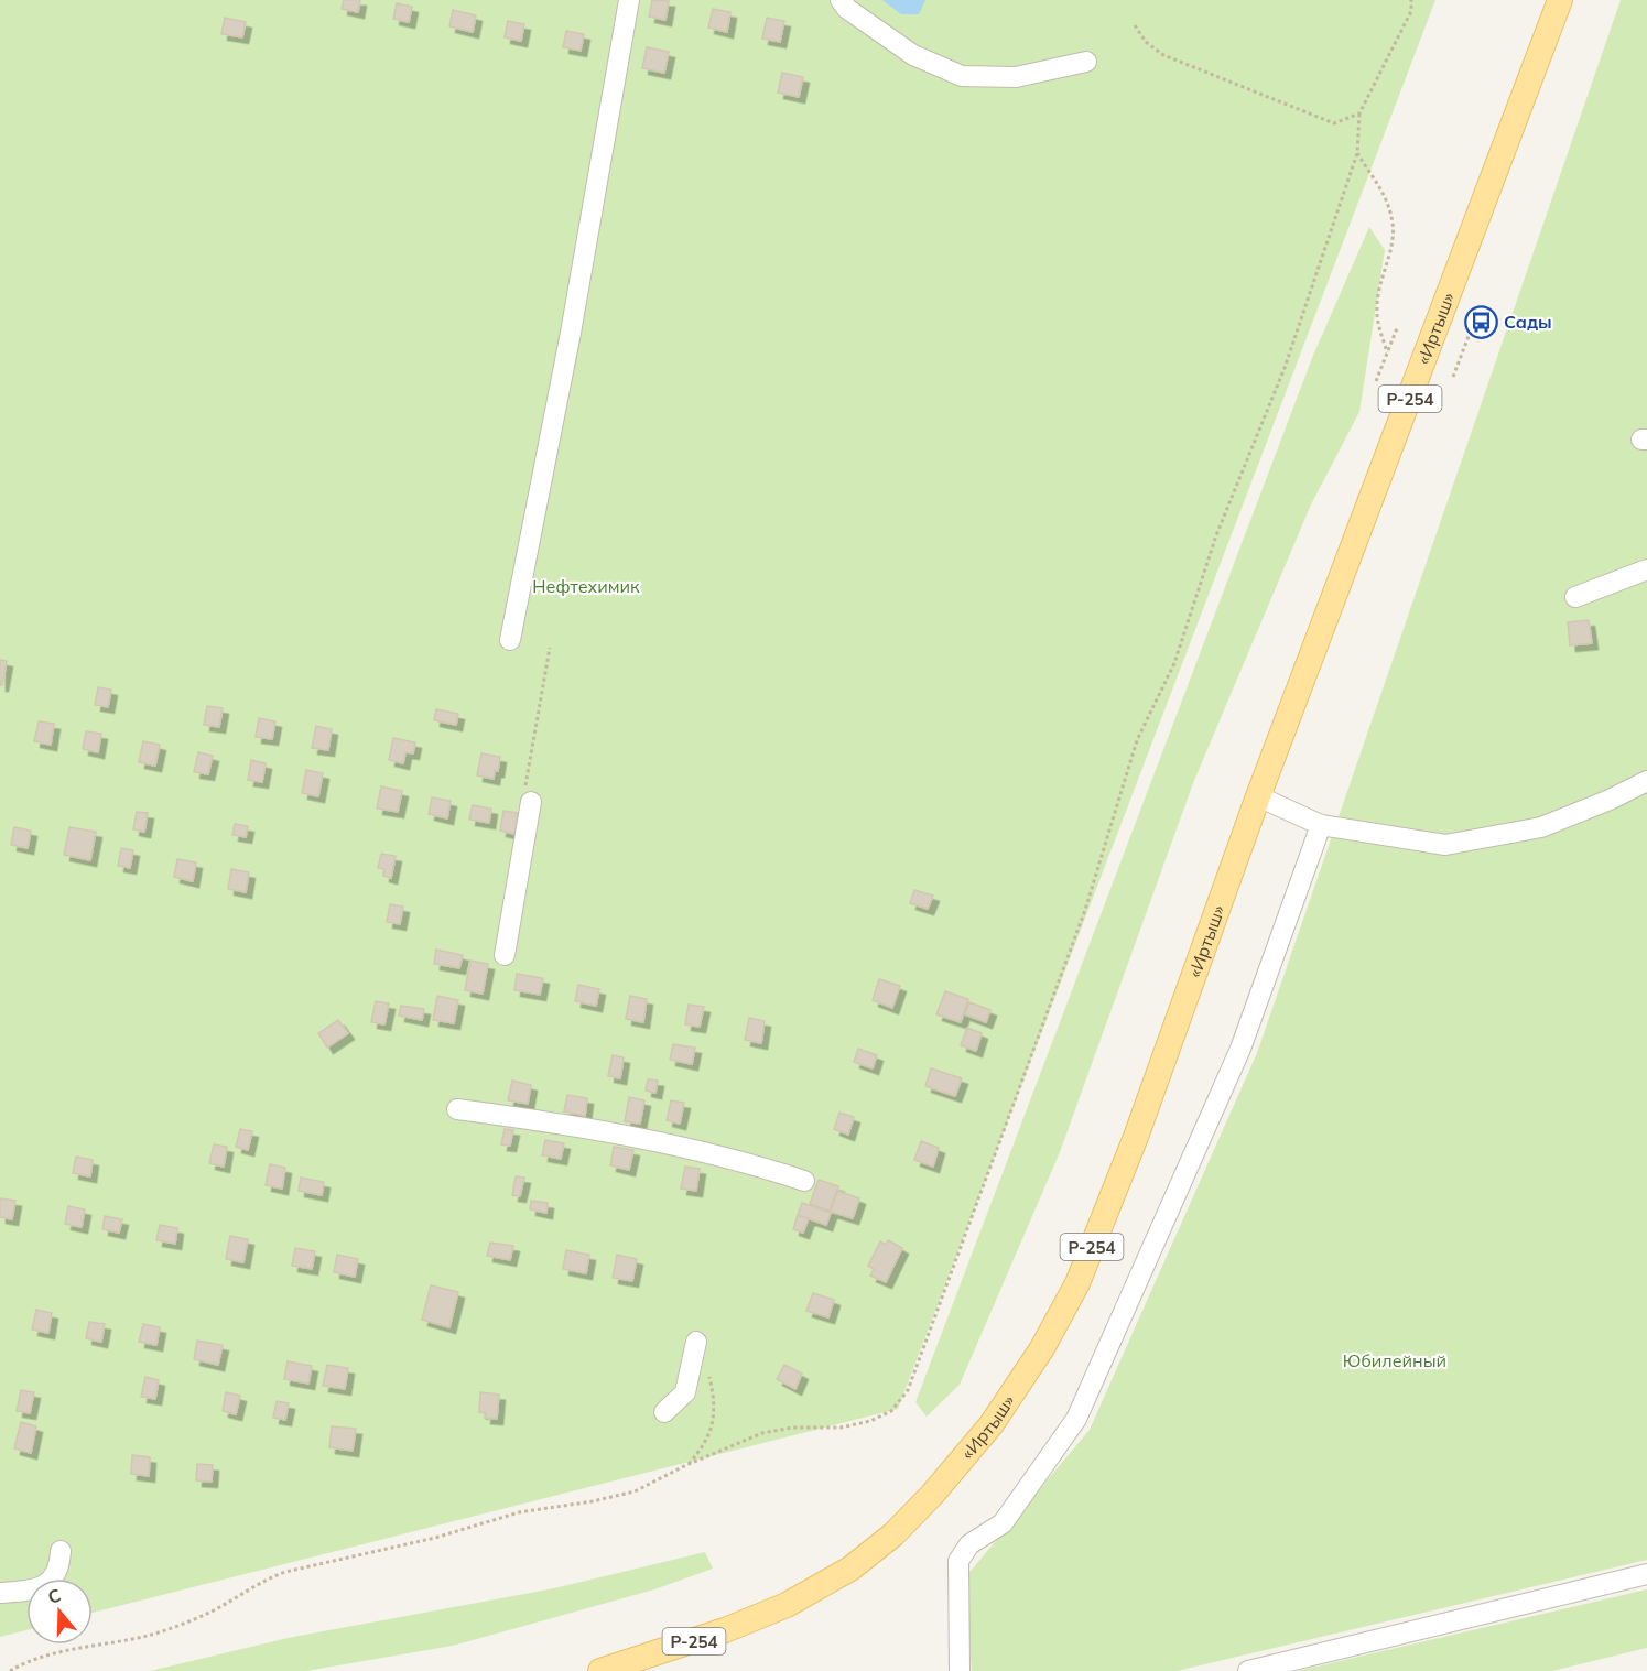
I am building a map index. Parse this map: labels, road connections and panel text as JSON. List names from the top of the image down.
{
  "streets": {
    "main road": ["«Иртыш»", "Р-254"]
  },
  "parks": ["Нефтехимик", "Юбилейный"],
  "places": {
    "bus stop": ["Сады"]
  },
  "north": "top"
}
